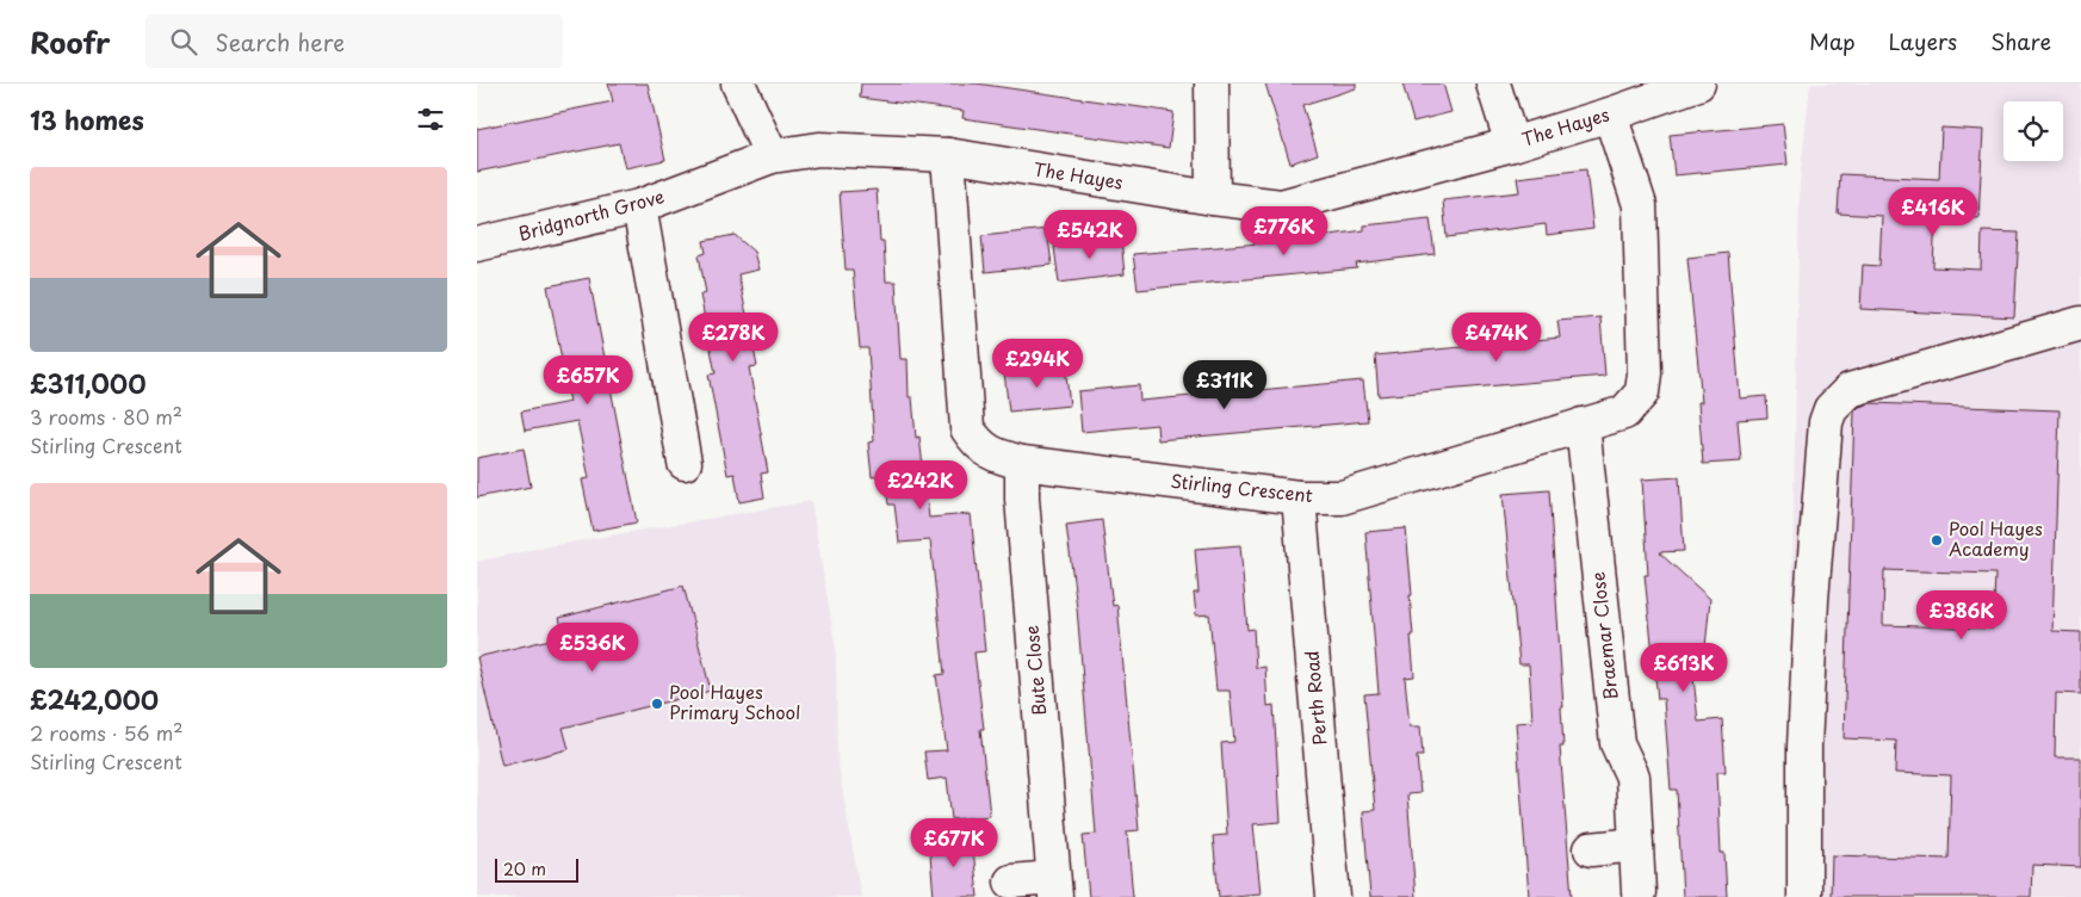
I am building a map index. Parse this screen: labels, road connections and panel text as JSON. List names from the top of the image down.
{
  "streets": {
    "street": [
      "The Hayes",
      "Bridgnorth Grove",
      "Stirling Crescent",
      "Braemar Close",
      "Bute Close",
      "Perth Road"
    ]
  },
  "crossings": [
    ["The Hayes", "Bridgnorth Grove"],
    ["The Hayes", "Stirling Crescent"],
    ["Stirling Crescent", "Braemar Close"],
    ["Stirling Crescent", "Bute Close"],
    ["Stirling Crescent", "Perth Road"]
  ],
  "places": ["Pool Hayes Academy", "Pool Hayes Primary School"],
  "scale_bar": "20 m",
  "page": {
    "header": "Roofr",
    "search": "Search here",
    "nav": ["Map", "Layers", "Share"],
    "heading": "13 homes",
    "list": [
      {
        "name": "£311,000",
        "note": "3 rooms · 80 m² · Stirling Crescent"
      },
      {
        "name": "£242,000",
        "note": "2 rooms · 56 m² · Stirling Crescent"
      }
    ],
    "price": [
      "£416K",
      "£776K",
      "£542K",
      "£278K",
      "£474K",
      "£294K",
      "£657K",
      "£311K",
      "£242K",
      "£386K",
      "£536K",
      "£613K",
      "£677K"
    ],
    "scale": "20 m"
  }
}
